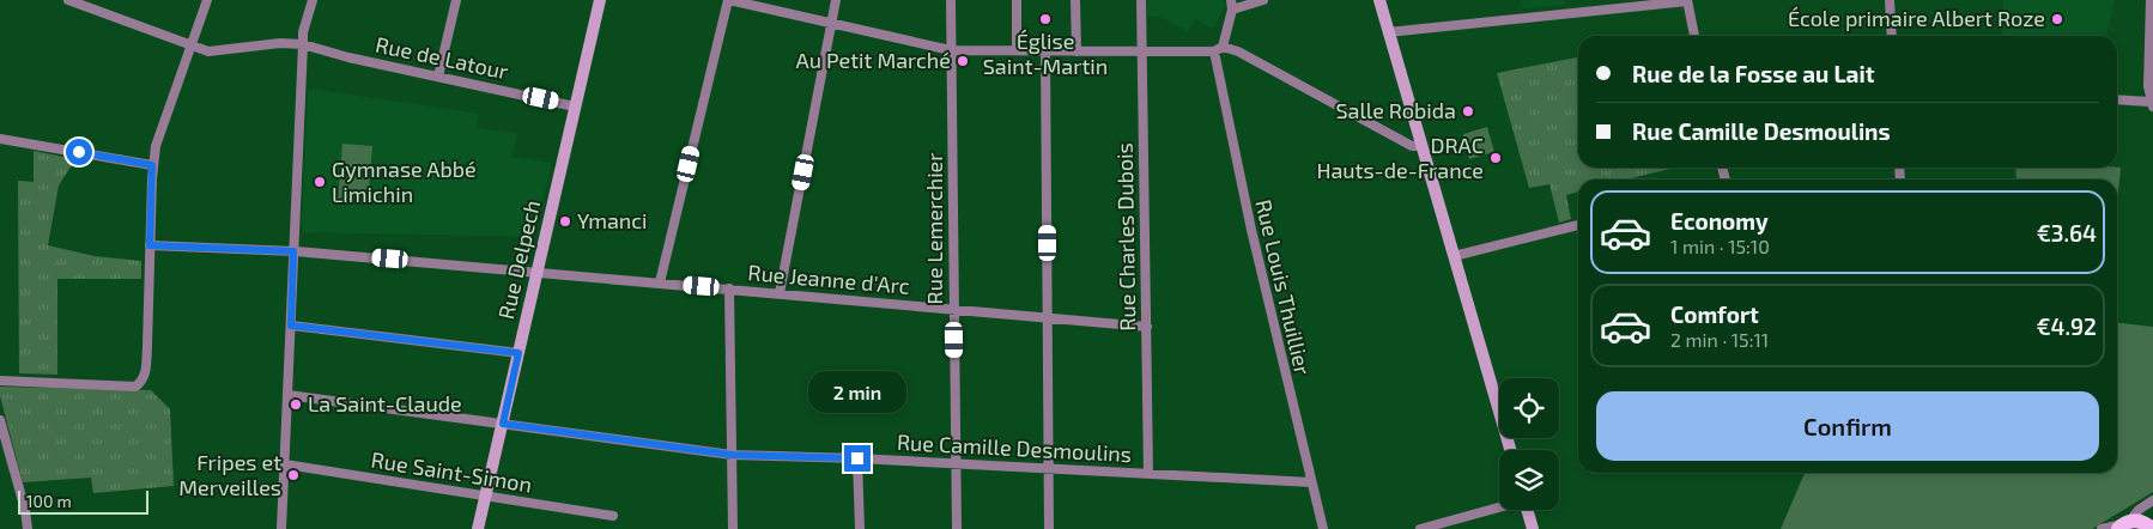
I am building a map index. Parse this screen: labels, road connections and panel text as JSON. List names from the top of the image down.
{
  "streets": {
    "street": [
      "Rue de Latour",
      "Rue Lemerchier",
      "Rue Charles Dubois",
      "Rue Delpech",
      "Rue Jeanne d'Arc",
      "Rue Louis Thuillier",
      "Rue Camille Desmoulins",
      "Rue Saint-Simon"
    ]
  },
  "crossings": [
    ["Rue de Latour", "Rue Delpech"],
    ["Rue Lemerchier", "Rue Jeanne d'Arc"],
    ["Rue Lemerchier", "Rue Camille Desmoulins"],
    ["Rue Charles Dubois", "Rue Jeanne d'Arc"],
    ["Rue Charles Dubois", "Rue Camille Desmoulins"],
    ["Rue Delpech", "Rue Jeanne d'Arc"],
    ["Rue Delpech", "Rue Camille Desmoulins"],
    ["Rue Delpech", "Rue Saint-Simon"],
    ["Rue Louis Thuillier", "Rue Camille Desmoulins"]
  ],
  "places": [
    "Église Saint-Martin",
    "École primaire Albert Roze",
    "Au Petit Marché",
    "Salle Robida",
    "DRAC Hauts-de-France",
    "Gymnase Abbé Limichin",
    "Ymanci",
    "La Saint-Claude",
    "Fripes et Merveilles"
  ],
  "scale_bar": "100 m",
  "page": {
    "banner": ["Rue de la Fosse au Lait", "Rue Camille Desmoulins"],
    "list": [
      {
        "name": "Economy",
        "note": "1 min · 15:10",
        "value": "€3.64"
      },
      {
        "name": "Comfort",
        "note": "2 min · 15:11",
        "value": "€4.92"
      }
    ],
    "bubble": "2 min",
    "buttons": "Confirm",
    "scale": "100 m"
  }
}
